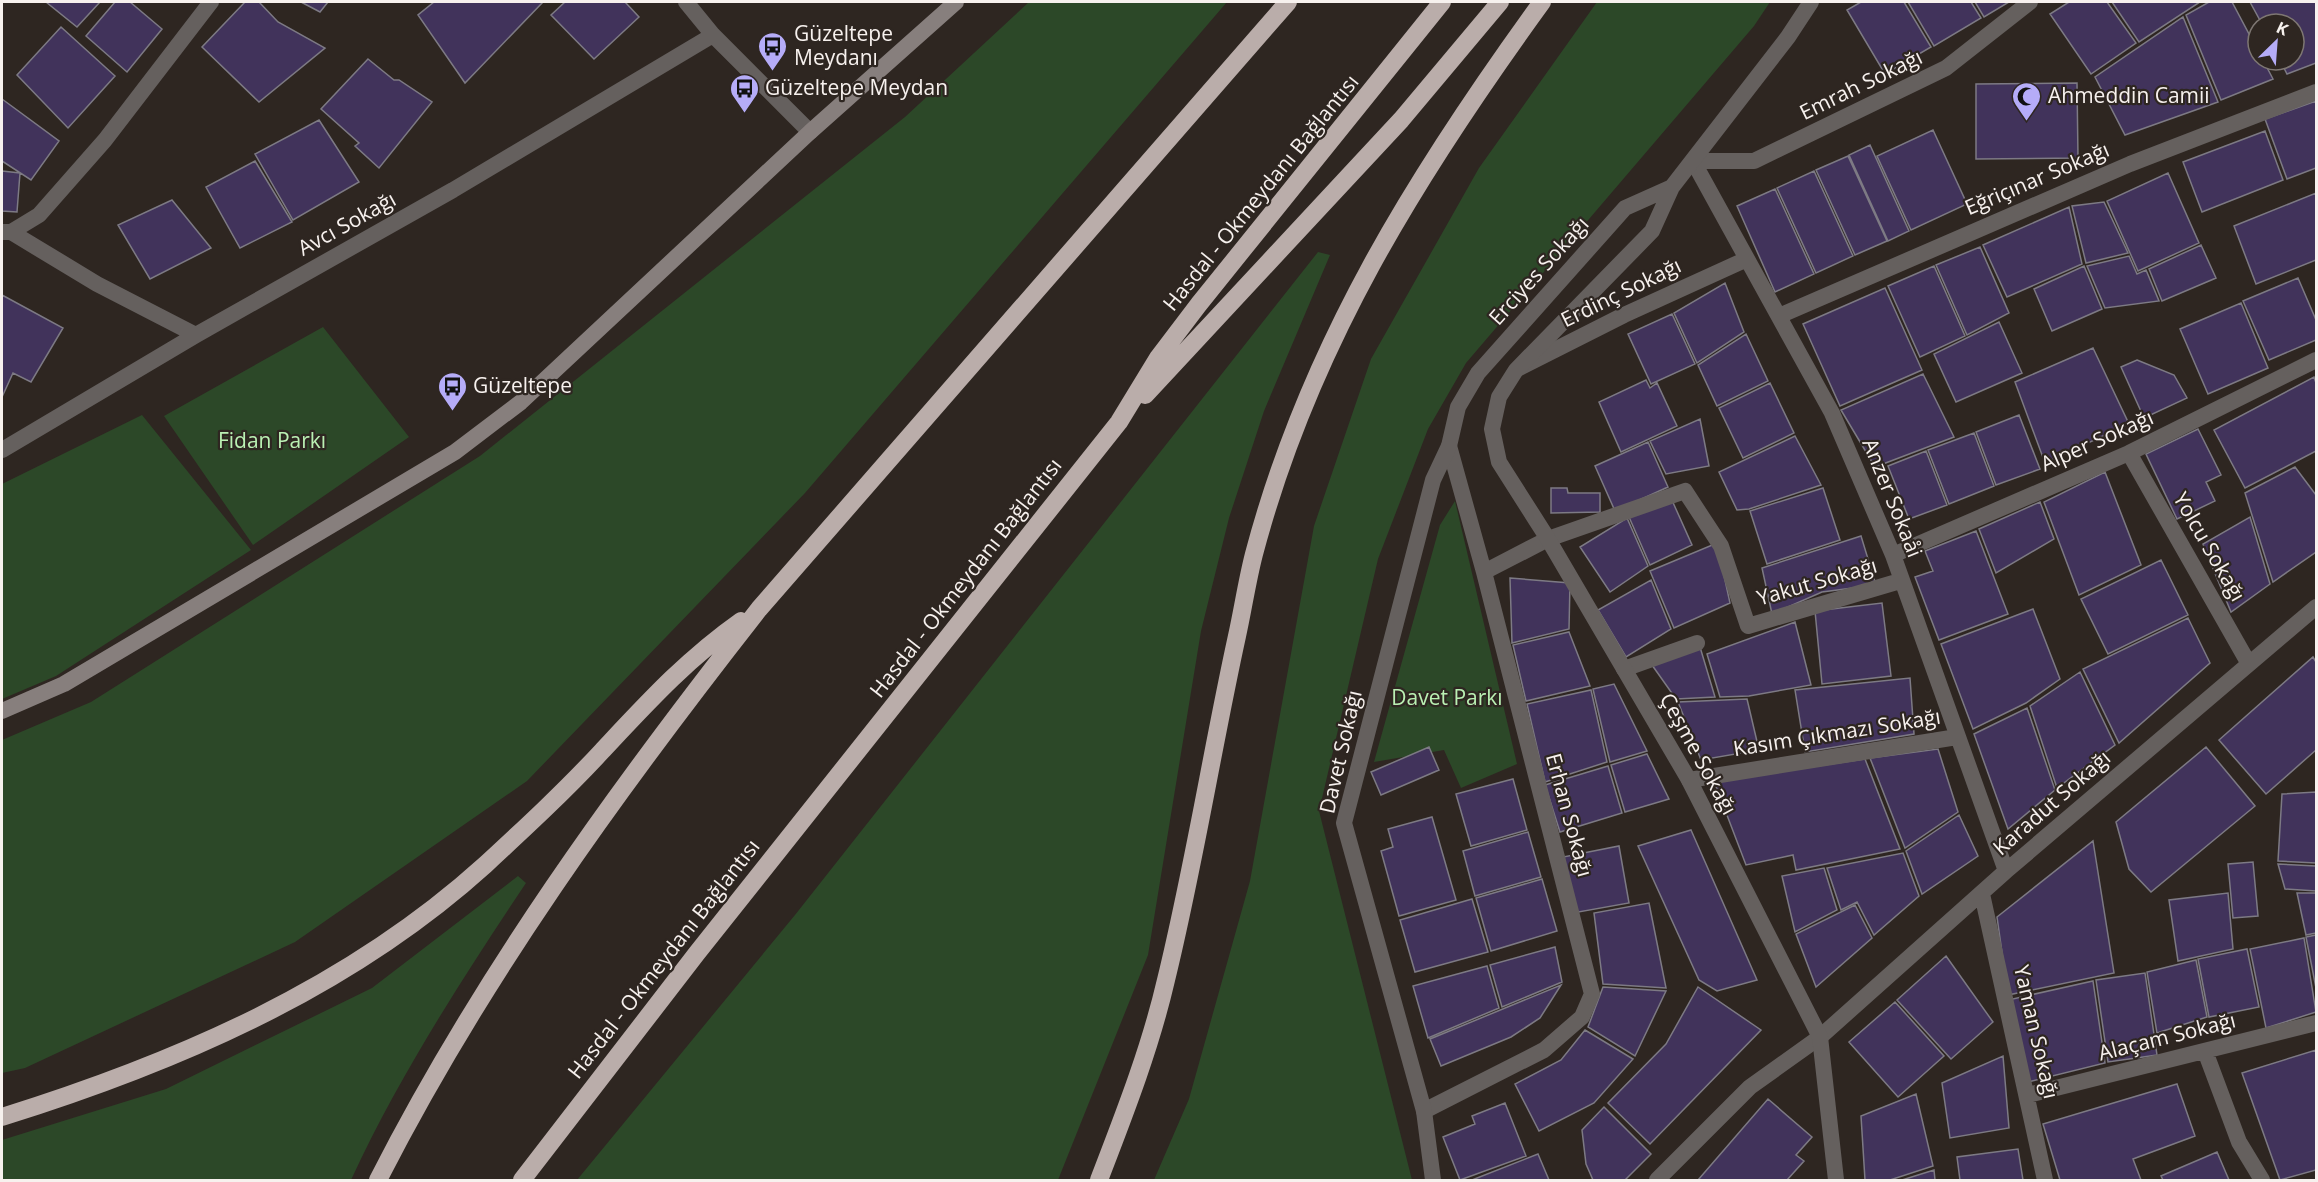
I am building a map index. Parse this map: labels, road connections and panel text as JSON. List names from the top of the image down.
{
  "streets": {
    "highway": ["Hasdal - Okmeydanı Bağlantısı"],
    "street": [
      "Emrah Sokağı",
      "Eğriçınar Sokağı",
      "Avcı Sokağı",
      "Erciyes Sokağı",
      "Erdinç Sokağı",
      "Alper Sokağı",
      "Anzer Sokaåi",
      "Yolcu Sokağı",
      "Yakut Sokağı",
      "Kasım Çıkmazı Sokağı",
      "Davet Sokağı",
      "Çeşme Sokağı",
      "Karadut Sokağı",
      "Erhan Sokağı",
      "Yaman Sokağı",
      "Alaçam Sokağı"
    ]
  },
  "crossings": [
    ["Emrah Sokağı", "Erciyes Sokağı"],
    ["Emrah Sokağı", "Anzer Sokaåi"],
    ["Eğriçınar Sokağı", "Anzer Sokaåi"],
    ["Erciyes Sokağı", "Erdinç Sokağı"],
    ["Erciyes Sokağı", "Anzer Sokaåi"],
    ["Erciyes Sokağı", "Davet Sokağı"],
    ["Erciyes Sokağı", "Çeşme Sokağı"],
    ["Erdinç Sokağı", "Anzer Sokaåi"],
    ["Erdinç Sokağı", "Çeşme Sokağı"],
    ["Alper Sokağı", "Anzer Sokaåi"],
    ["Alper Sokağı", "Yolcu Sokağı"],
    ["Anzer Sokaåi", "Yakut Sokağı"],
    ["Anzer Sokaåi", "Kasım Çıkmazı Sokağı"],
    ["Anzer Sokaåi", "Karadut Sokağı"],
    ["Yolcu Sokağı", "Karadut Sokağı"],
    ["Yakut Sokağı", "Çeşme Sokağı"],
    ["Kasım Çıkmazı Sokağı", "Çeşme Sokağı"],
    ["Davet Sokağı", "Erhan Sokağı"],
    ["Çeşme Sokağı", "Karadut Sokağı"],
    ["Karadut Sokağı", "Yaman Sokağı"],
    ["Yaman Sokağı", "Alaçam Sokağı"]
  ],
  "parks": ["Fidan Parkı", "Davet Parkı"],
  "places": {
    "bus stop": ["Güzeltepe Meydanı", "Güzeltepe Meydan", "Güzeltepe"],
    "mosque": ["Ahmeddin Camii"]
  },
  "north": "top right"
}
